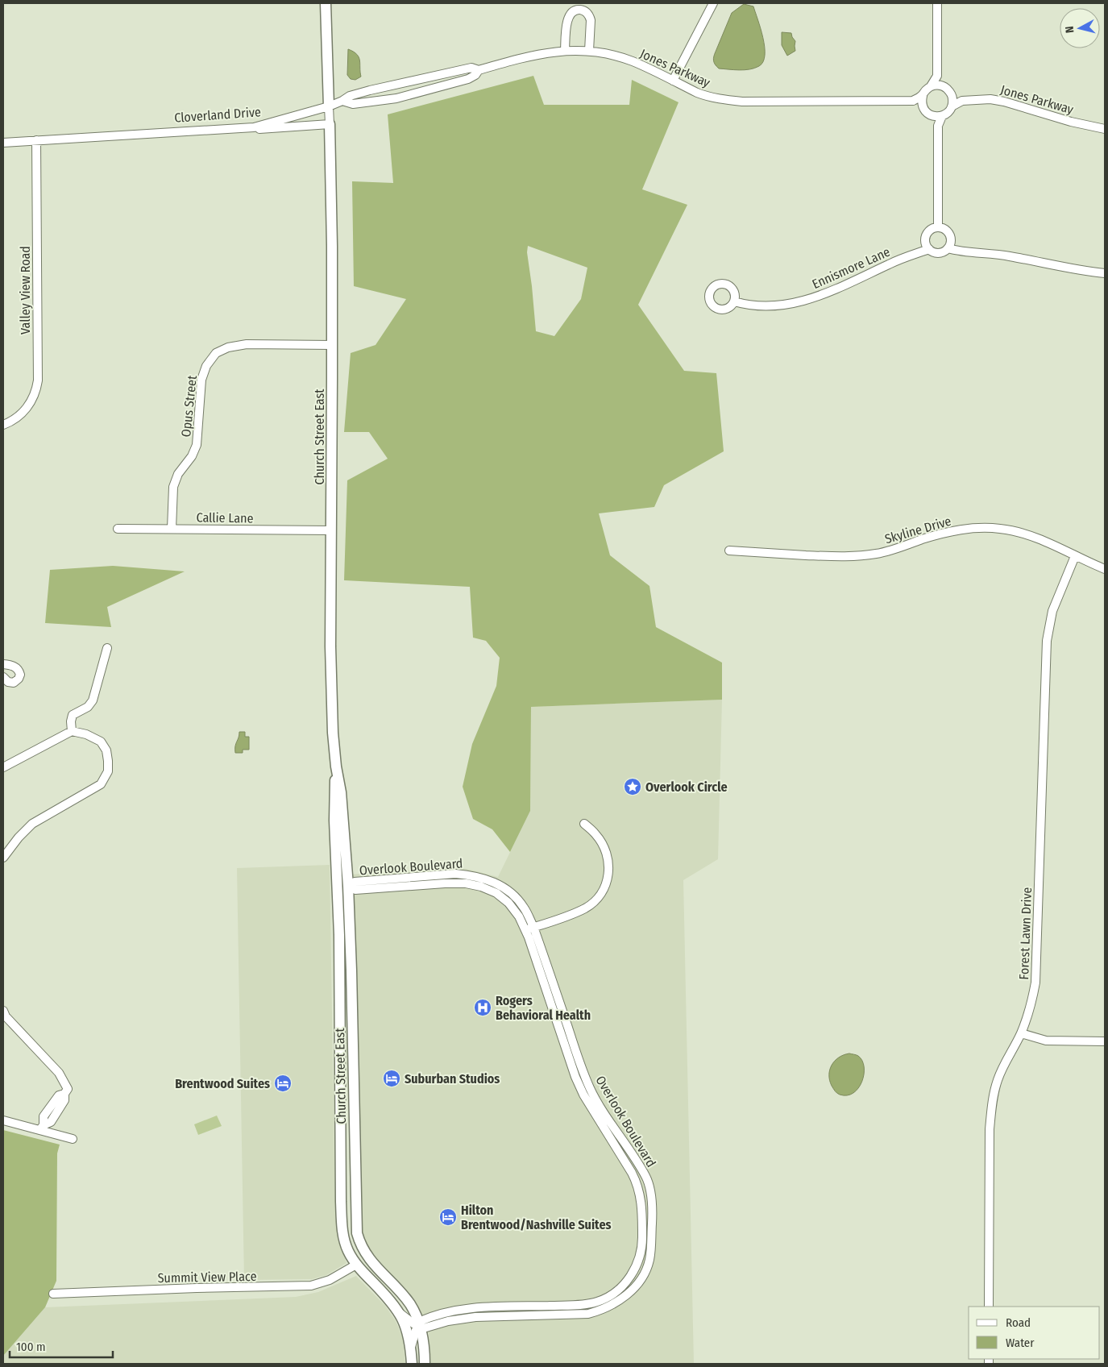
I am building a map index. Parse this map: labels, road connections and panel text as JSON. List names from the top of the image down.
{
  "streets": {
    "main road": ["Church Street East"],
    "street": [
      "Jones Parkway",
      "Cloverland Drive",
      "Ennismore Lane",
      "Valley View Road",
      "Opus Street",
      "Callie Lane",
      "Skyline Drive",
      "Overlook Boulevard",
      "Forest Lawn Drive",
      "Summit View Place"
    ]
  },
  "crossings": [
    ["Jones Parkway", "Cloverland Drive"],
    ["Jones Parkway", "Church Street East"],
    ["Cloverland Drive", "Valley View Road"],
    ["Cloverland Drive", "Church Street East"],
    ["Opus Street", "Church Street East"],
    ["Opus Street", "Callie Lane"],
    ["Church Street East", "Callie Lane"],
    ["Church Street East", "Overlook Boulevard"],
    ["Church Street East", "Summit View Place"],
    ["Skyline Drive", "Forest Lawn Drive"]
  ],
  "places": {
    "place": ["Overlook Circle"],
    "hospital": ["Rogers Behavioral Health"],
    "hotel": ["Suburban Studios", "Brentwood Suites", "Hilton Brentwood/Nashville Suites"]
  },
  "legend": ["Road", "Water"],
  "scale_bar": "100 m",
  "north": "left"
}
